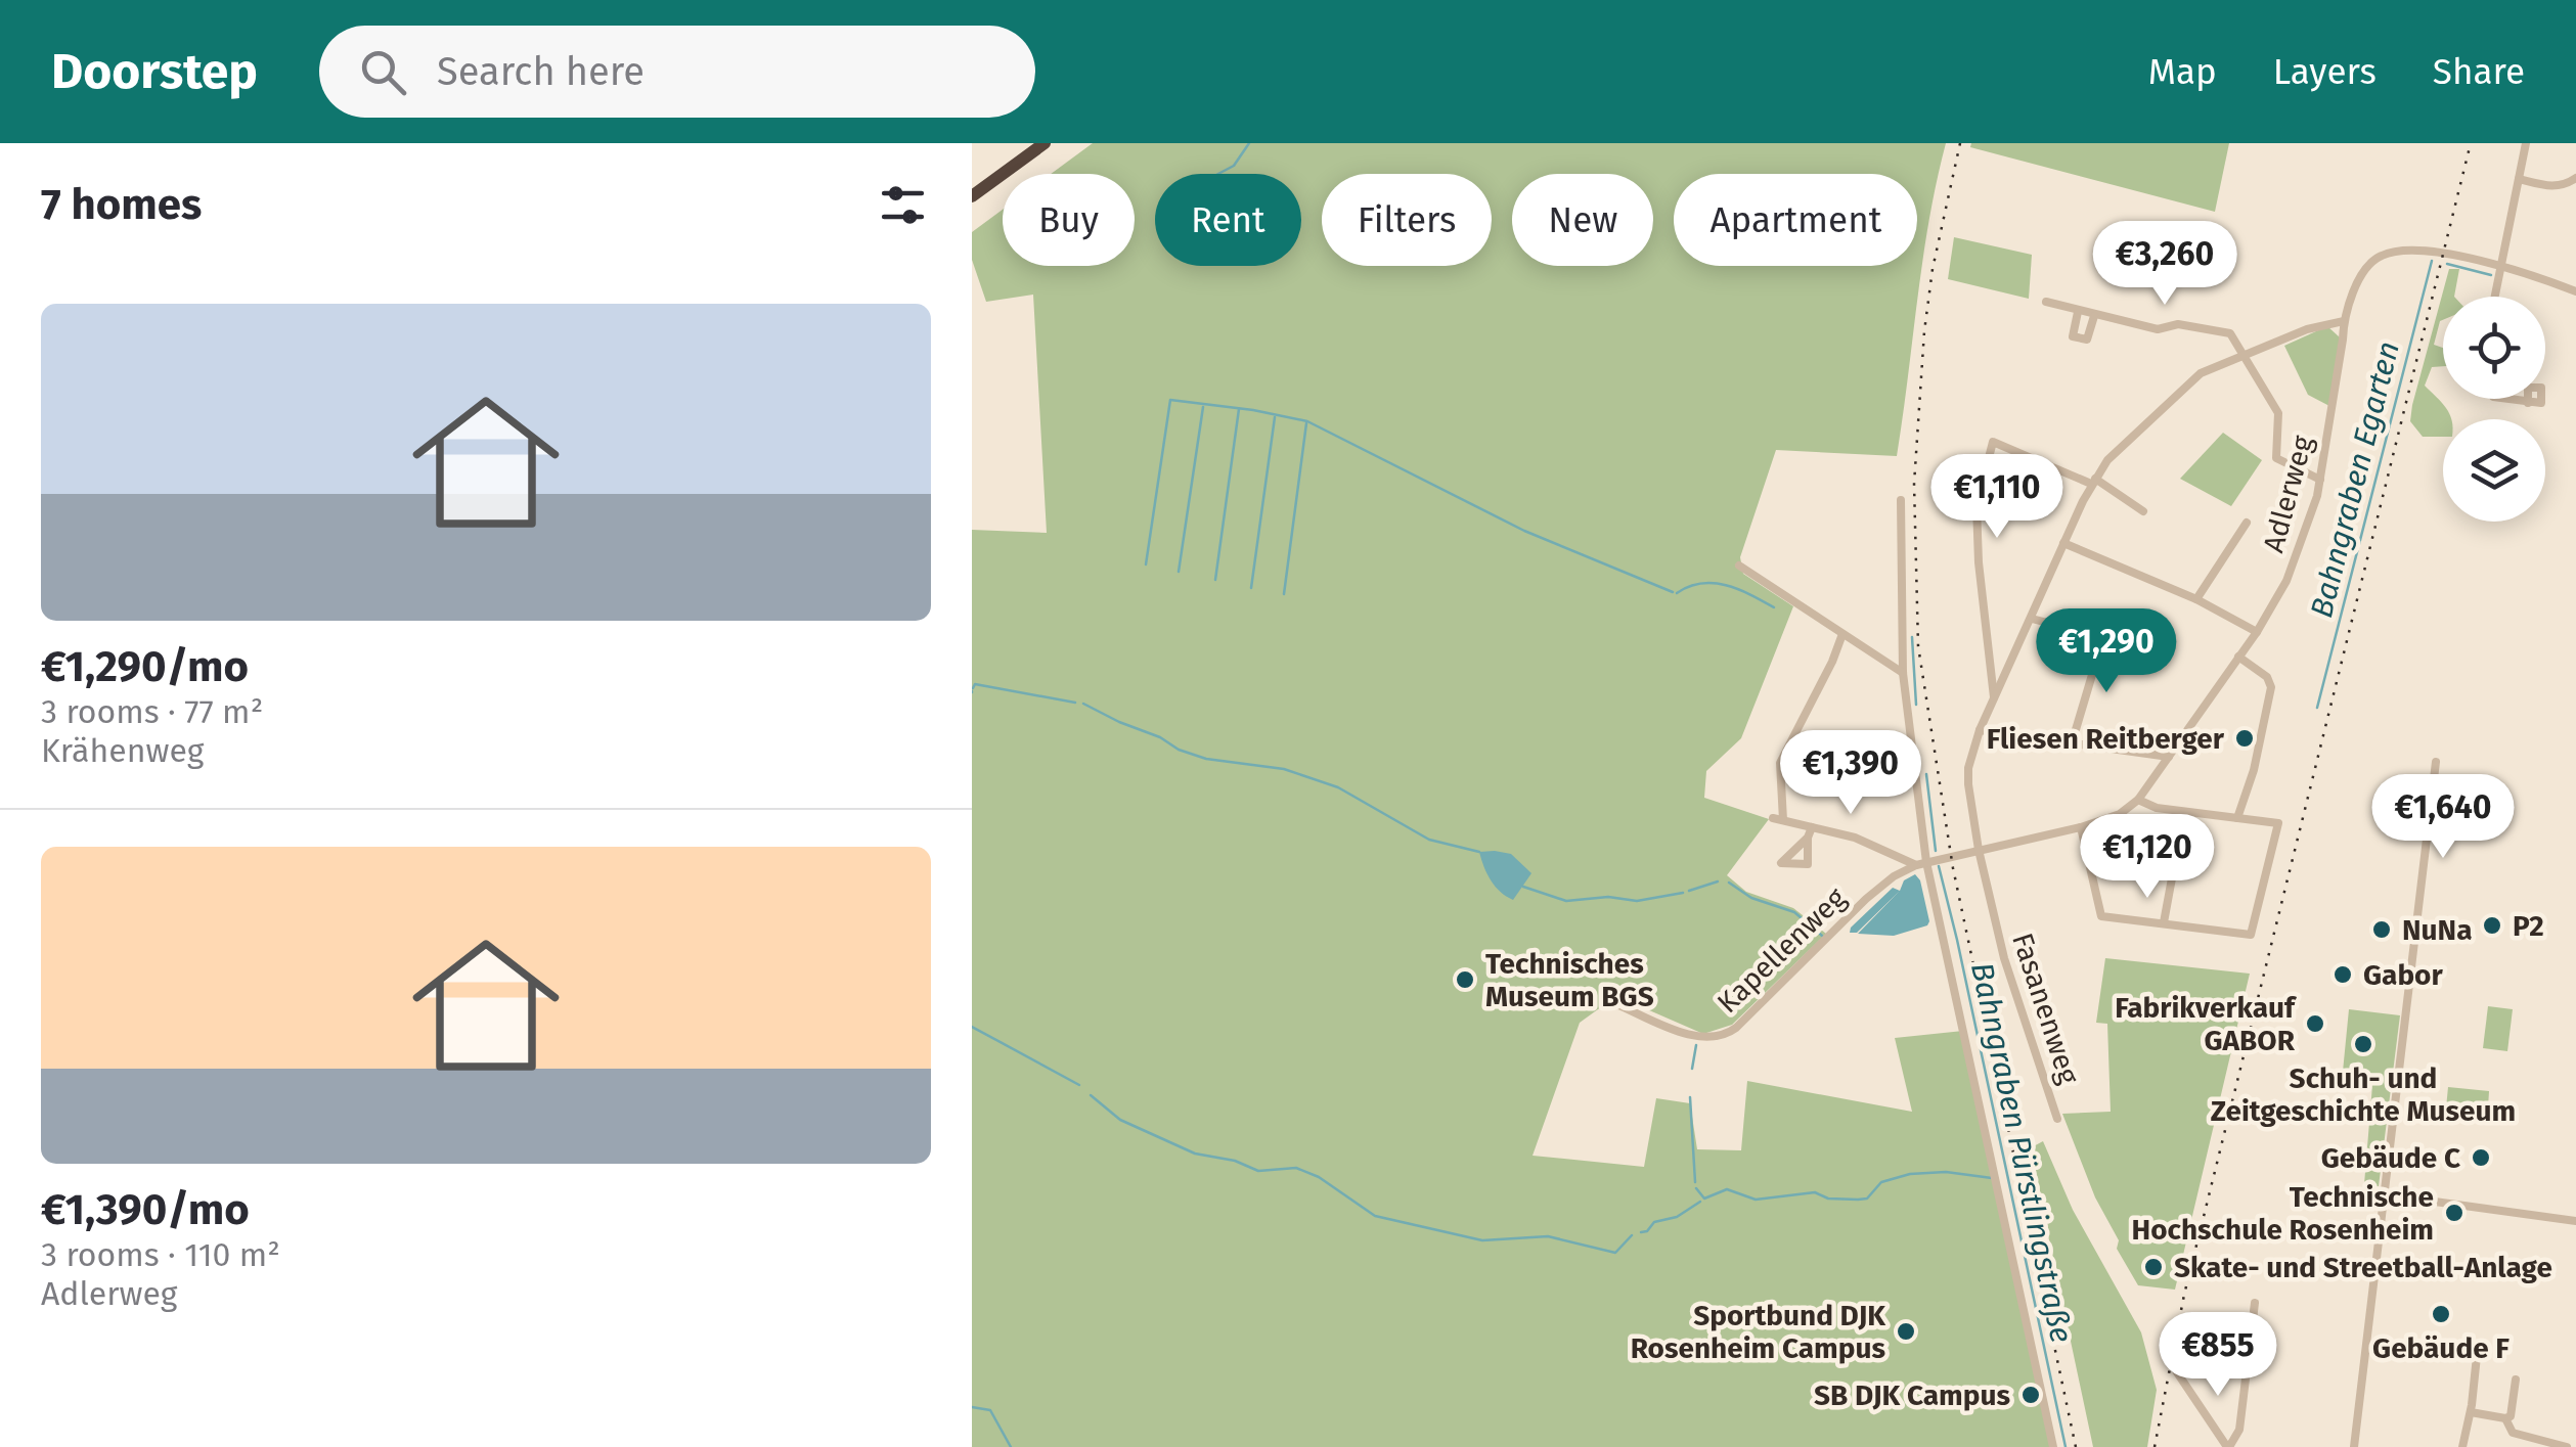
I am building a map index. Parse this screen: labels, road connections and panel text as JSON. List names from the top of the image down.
{
  "streets": {
    "street": ["Adlerweg", "Kapellenweg", "Fasanenweg"]
  },
  "crossings": [
    ["Adlerweg", "Kapellenweg"],
    ["Adlerweg", "Fasanenweg"]
  ],
  "water": ["Bahngraben Egarten", "Bahngraben Pürstlingstraße"],
  "places": [
    "Fliesen Reitberger",
    "P2",
    "NuNa",
    "Gabor",
    "Technisches Museum BGS",
    "Fabrikverkauf GABOR",
    "Schuh- und Zeitgeschichte Museum",
    "Gebäude C",
    "Technische Hochschule Rosenheim",
    "Skate- und Streetball-Anlage",
    "Gebäude F",
    "Sportbund DJK Rosenheim Campus",
    "SB DJK Campus"
  ],
  "page": {
    "header": "Doorstep",
    "search": "Search here",
    "nav": ["Map", "Layers", "Share"],
    "heading": "7 homes",
    "chip": [
      "Buy",
      "Rent",
      "Filters",
      "New",
      "Apartment"
    ],
    "price": [
      "€3,260",
      "€1,110",
      "€1,290",
      "€1,390",
      "€1,640",
      "€1,120",
      "€855"
    ],
    "list": [
      {
        "name": "€1,290/mo",
        "note": "3 rooms · 77 m² · Krähenweg"
      },
      {
        "name": "€1,390/mo",
        "note": "3 rooms · 110 m² · Adlerweg"
      }
    ]
  }
}
